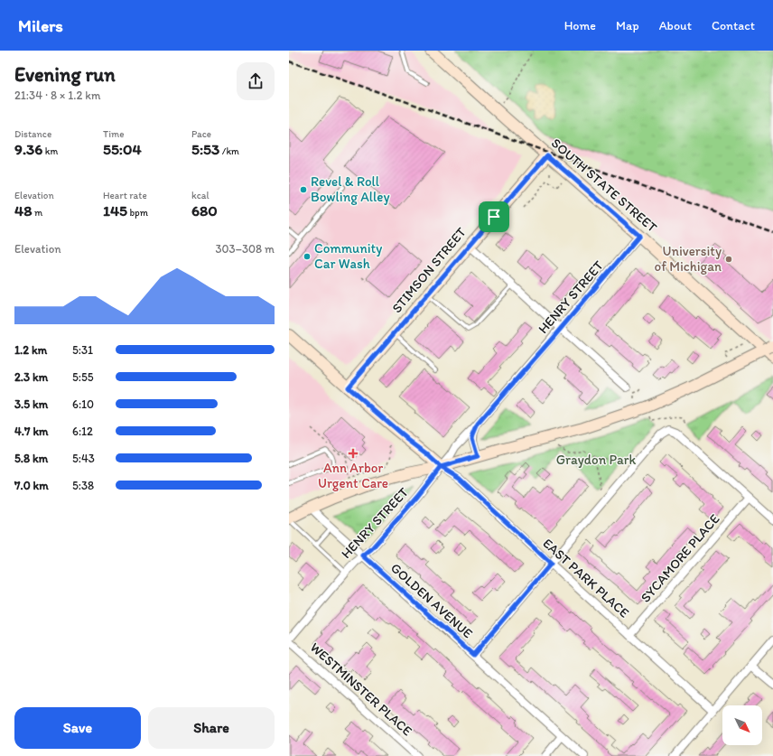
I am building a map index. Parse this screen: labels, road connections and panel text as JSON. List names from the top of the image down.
{
  "streets": {
    "main road": ["SOUTH STATE STREET", "STIMSON STREET"],
    "street": [
      "HENRY STREET",
      "SYCAMORE PLACE",
      "EAST PARK PLACE",
      "GOLDEN AVENUE",
      "WESTMINSTER PLACE"
    ]
  },
  "crossings": [
    ["SOUTH STATE STREET", "STIMSON STREET"],
    ["SOUTH STATE STREET", "HENRY STREET"],
    ["HENRY STREET", "EAST PARK PLACE"],
    ["HENRY STREET", "GOLDEN AVENUE"],
    ["HENRY STREET", "WESTMINSTER PLACE"],
    ["SYCAMORE PLACE", "EAST PARK PLACE"]
  ],
  "parks": ["Graydon Park"],
  "places": {
    "other": ["Revel & Roll Bowling Alley", "Community Car Wash", "University of Michigan"],
    "health": ["Ann Arbor Urgent Care"]
  },
  "north": "bottom right",
  "page": {
    "header": "Milers",
    "nav": [
      "Home",
      "Map",
      "About",
      "Contact"
    ],
    "heading": ["Evening run", "21:34 · 8 × 1.2 km"],
    "stats": [
      ["Distance", "9.36 km"],
      ["Time", "55:04"],
      ["Pace", "5:53 /km"],
      ["Elevation", "48 m"],
      ["Heart rate", "145 bpm"],
      ["kcal", "680"]
    ],
    "chart": ["Elevation", "303–308 m"],
    "list": [
      {
        "name": "1.2 km",
        "note": "5:31"
      },
      {
        "name": "2.3 km",
        "note": "5:55"
      },
      {
        "name": "3.5 km",
        "note": "6:10"
      },
      {
        "name": "4.7 km",
        "note": "6:12"
      },
      {
        "name": "5.8 km",
        "note": "5:43"
      },
      {
        "name": "7.0 km",
        "note": "5:38"
      }
    ],
    "buttons": ["Save", "Share"]
  }
}
